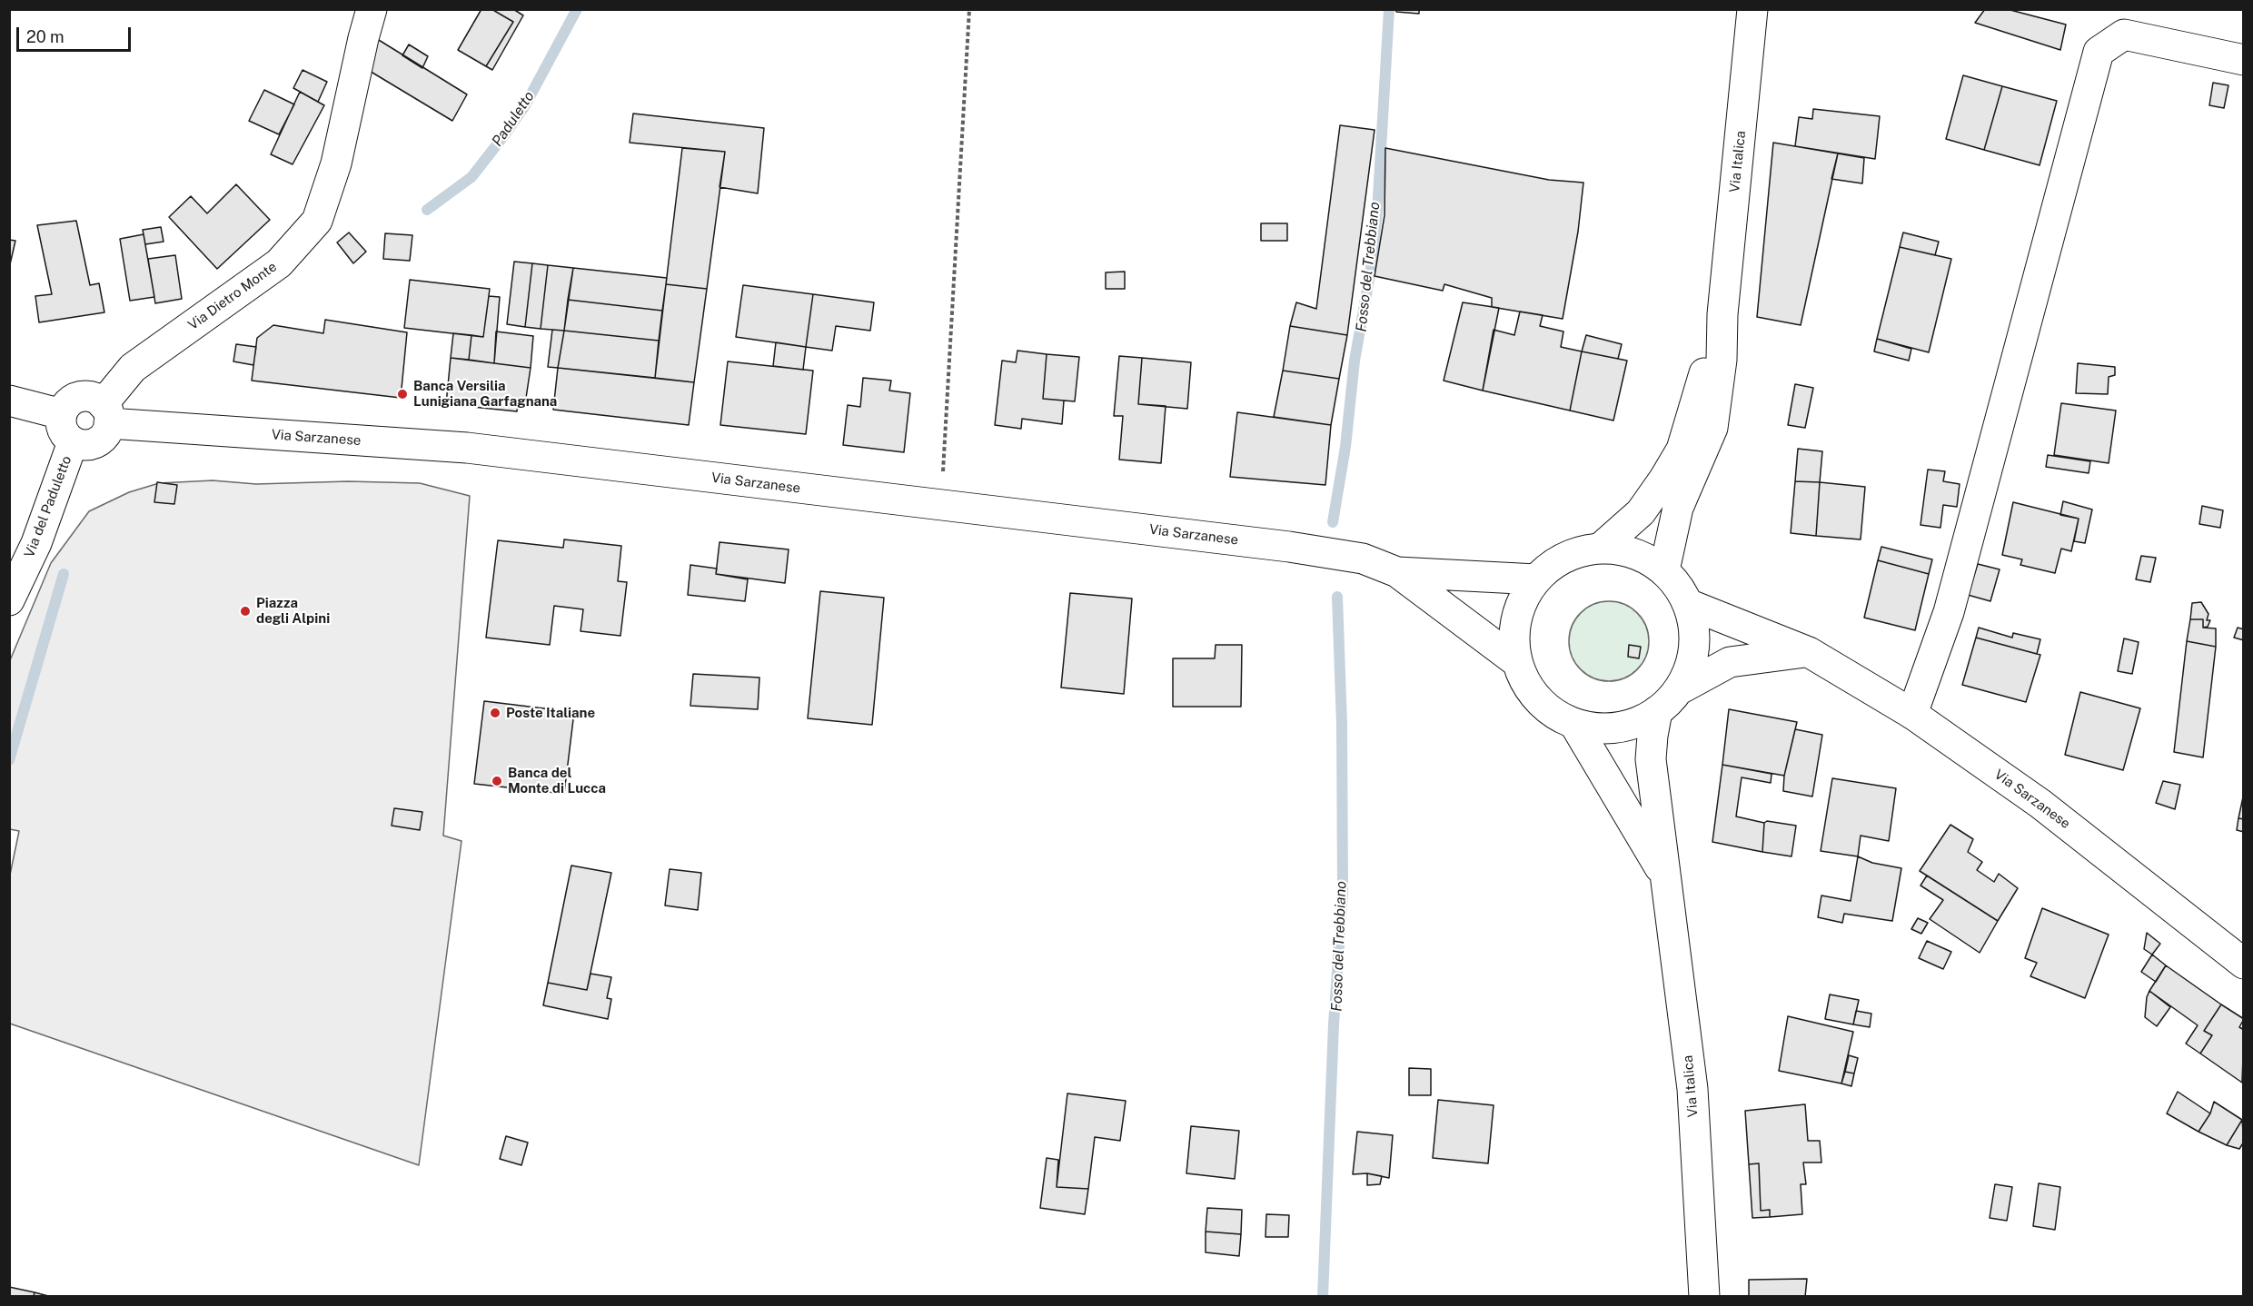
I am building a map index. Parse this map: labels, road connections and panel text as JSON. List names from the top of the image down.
{
  "streets": {
    "main road": [
      "Via Italica",
      "Via Dietro Monte",
      "Via Sarzanese",
      "Via del Paduletto"
    ]
  },
  "crossings": [
    ["Via Italica", "Via Sarzanese"],
    ["Via Dietro Monte", "Via Sarzanese"],
    ["Via Dietro Monte", "Via del Paduletto"],
    ["Via Sarzanese", "Via del Paduletto"]
  ],
  "water": ["Paduletto", "Fosso del Trebbiano"],
  "places": [
    "Banca Versilia Lunigiana Garfagnana",
    "Piazza degli Alpini",
    "Poste Italiane",
    "Banca del Monte di Lucca"
  ],
  "scale_bar": "20 m"
}
